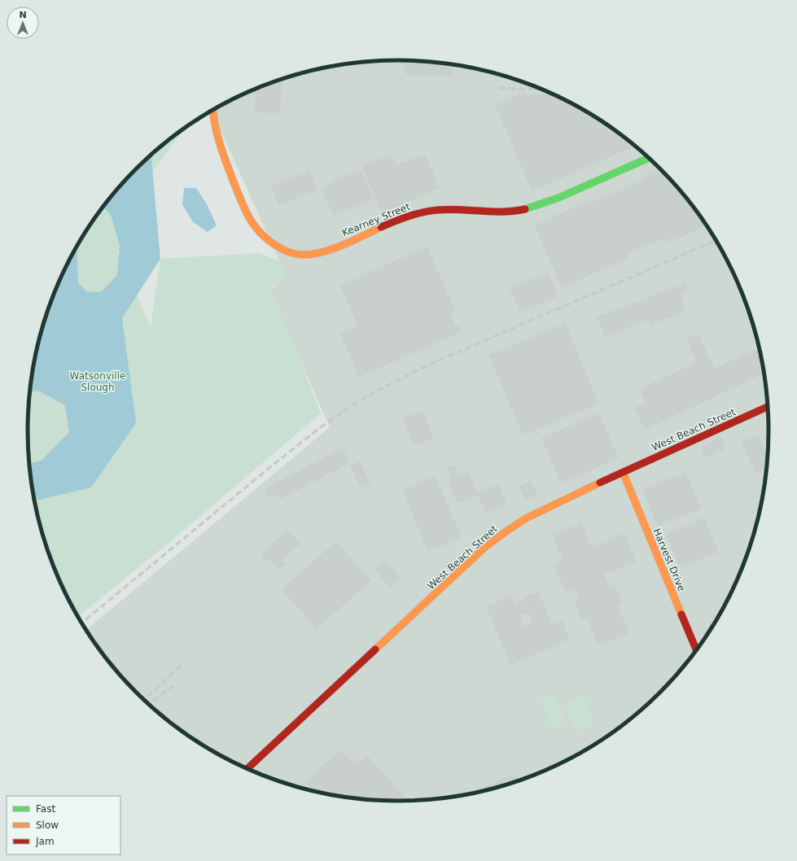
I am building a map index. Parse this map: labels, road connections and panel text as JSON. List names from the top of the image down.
{
  "streets": {
    "street": ["Kearney Street", "West Beach Street", "Harvest Drive"]
  },
  "crossings": [
    ["West Beach Street", "Harvest Drive"]
  ],
  "parks": ["Watsonville Slough"],
  "legend": ["Fast", "Slow", "Jam"],
  "north": "top"
}
